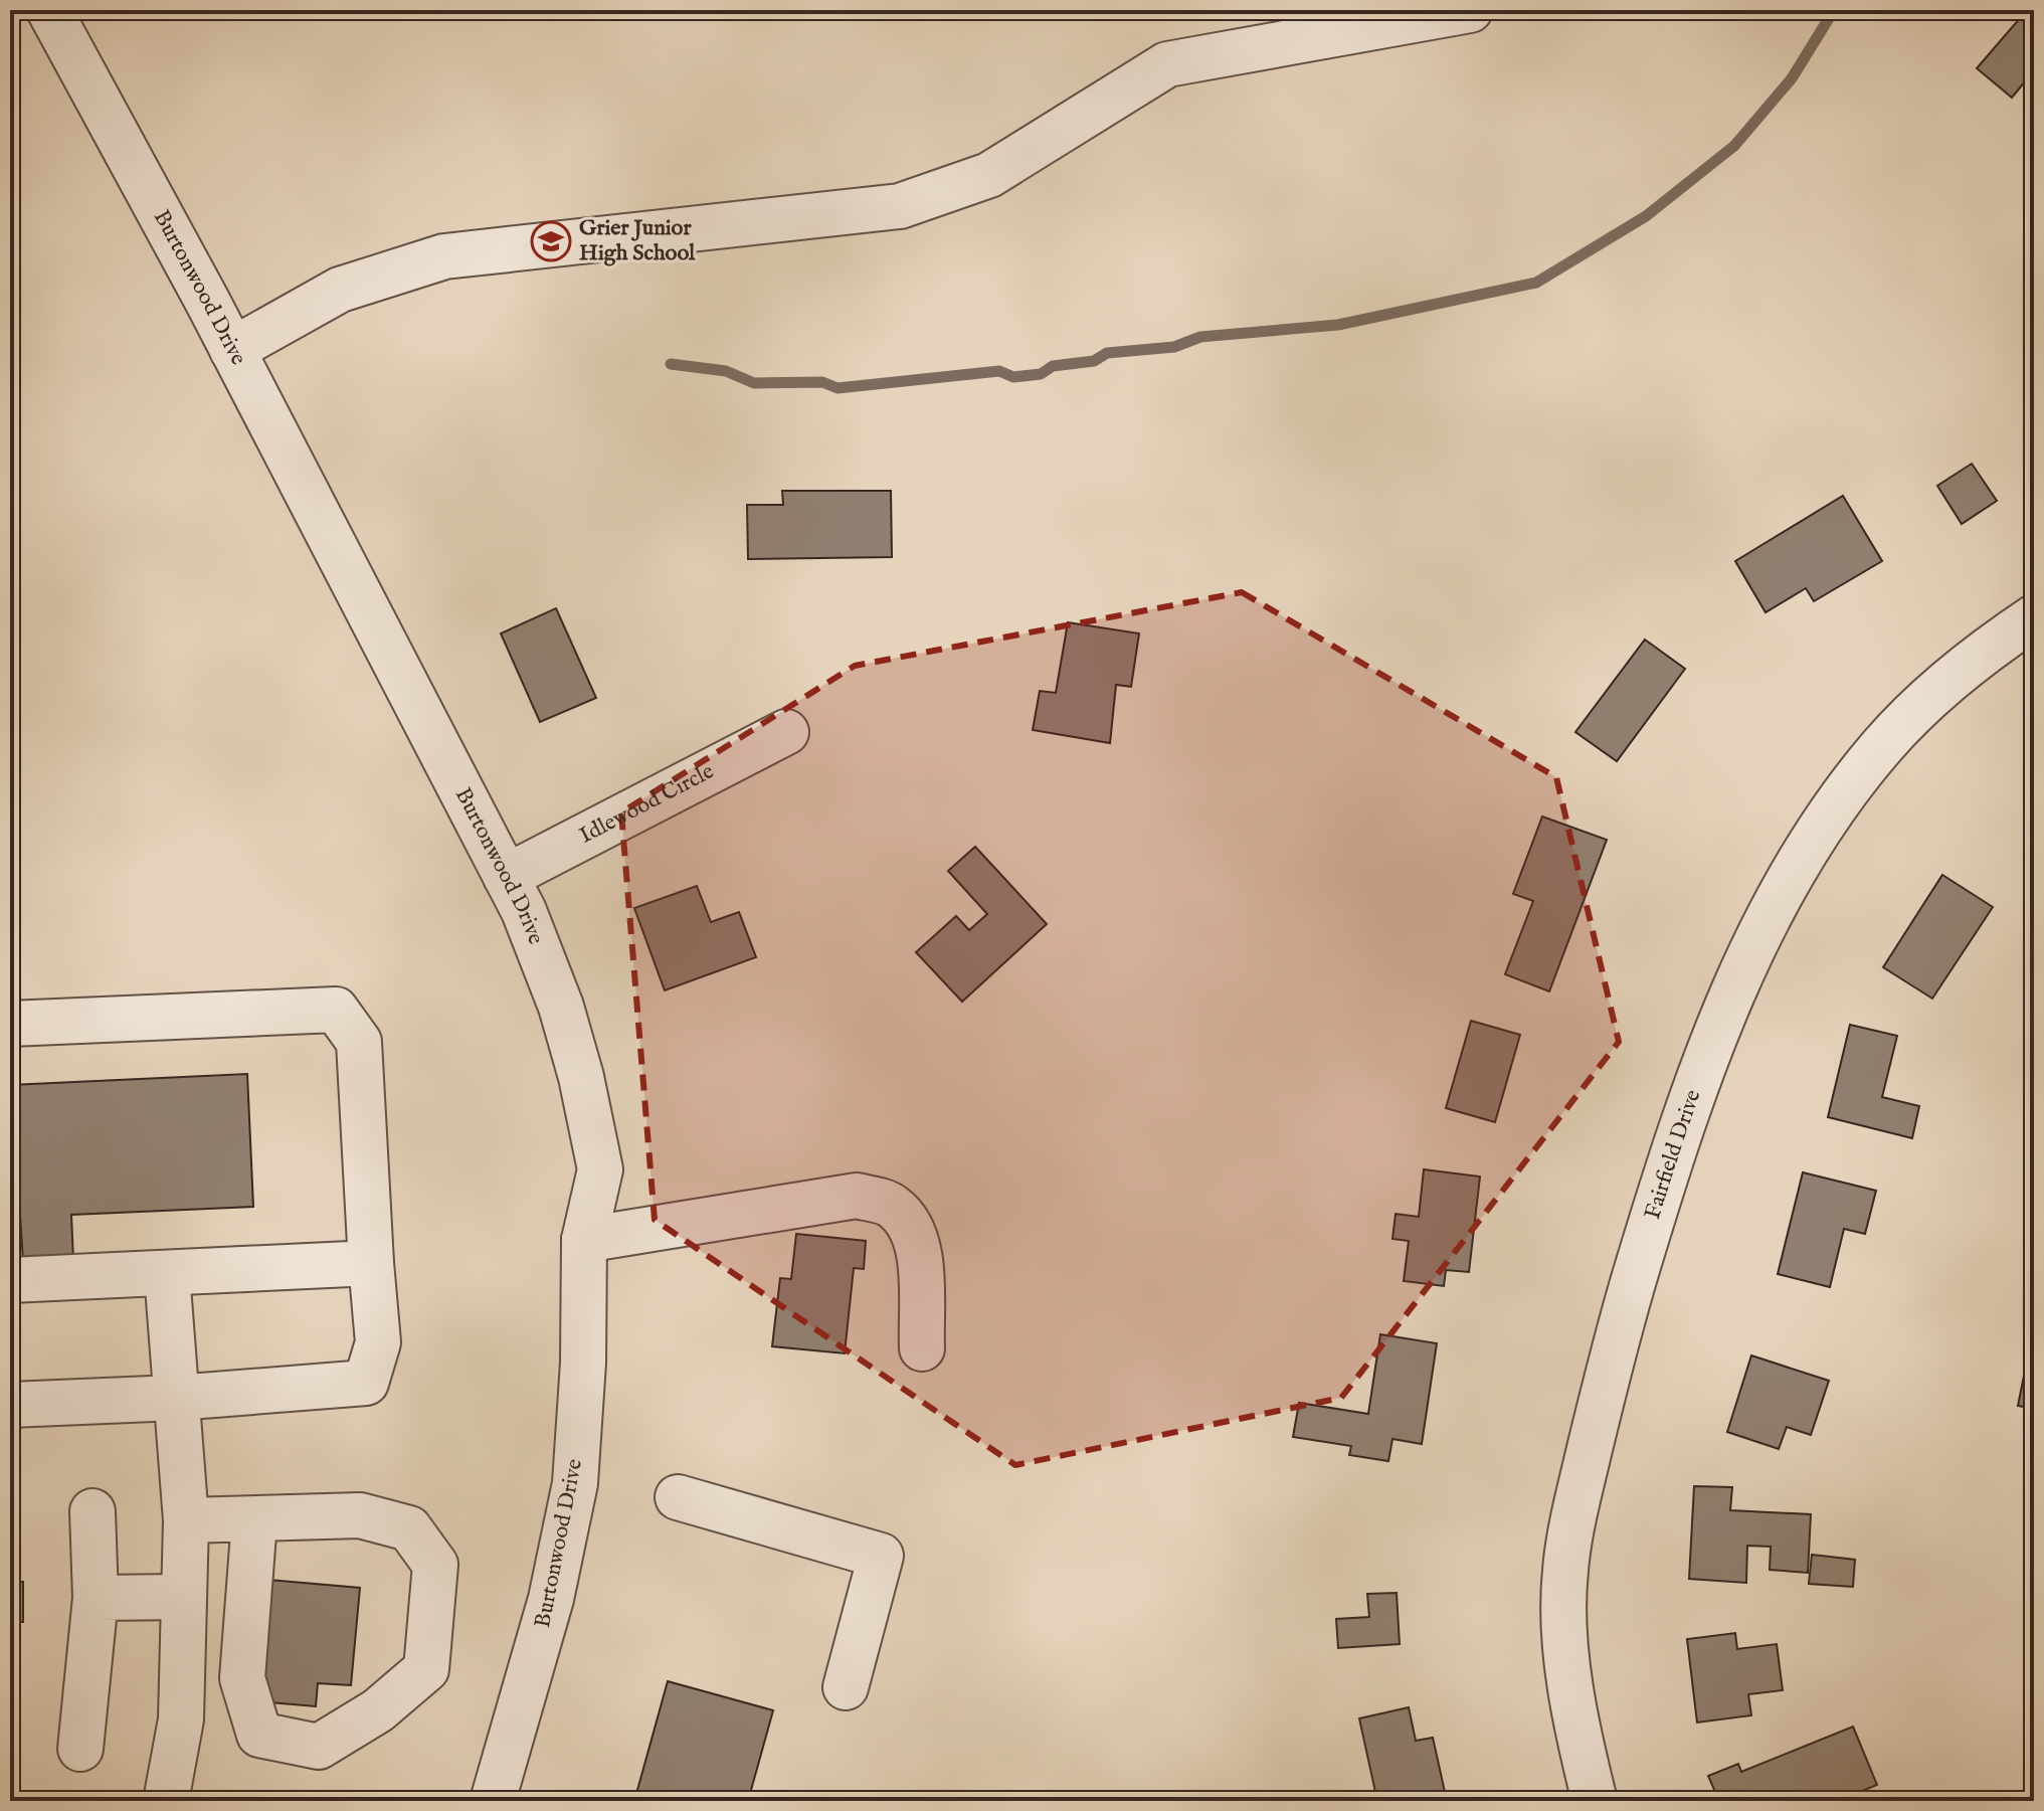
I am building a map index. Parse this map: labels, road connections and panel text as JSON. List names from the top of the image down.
{
  "streets": {
    "street": ["Burtonwood Drive", "Idlewood Circle", "Fairfield Drive"]
  },
  "crossings": [
    ["Burtonwood Drive", "Idlewood Circle"]
  ],
  "places": {
    "school or university": ["Grier Junior High School"]
  }
}
